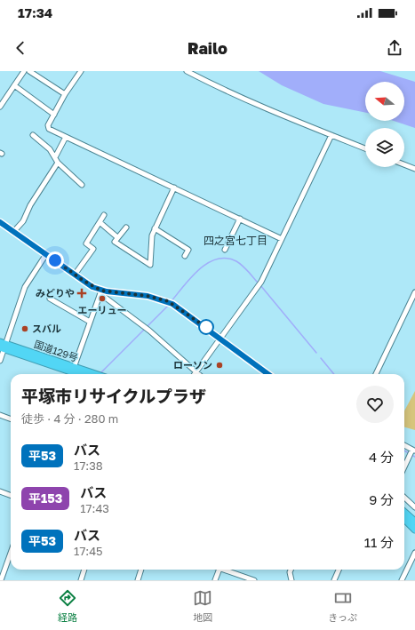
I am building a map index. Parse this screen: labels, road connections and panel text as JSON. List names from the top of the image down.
{
  "streets": {
    "highway": ["国道129号"]
  },
  "districts": ["四之宮七丁目"],
  "places": {
    "health": ["みどりや"],
    "other": ["エーリュー", "スバル", "ローソン"]
  },
  "lines": ["bus line 平53"],
  "north": "left",
  "page": {
    "status": "17:34",
    "header": "Railo",
    "heading": ["平塚市リサイクルプラザ", "徒歩 · 4 分 · 280 m"],
    "list": [
      {
        "mark": "平53",
        "name": "バス",
        "note": "17:38",
        "value": "4 分"
      },
      {
        "mark": "平153",
        "name": "バス",
        "note": "17:43",
        "value": "9 分"
      },
      {
        "mark": "平53",
        "name": "バス",
        "note": "17:45",
        "value": "11 分"
      }
    ],
    "tabs": ["経路", "地図", "きっぷ"]
  }
}
